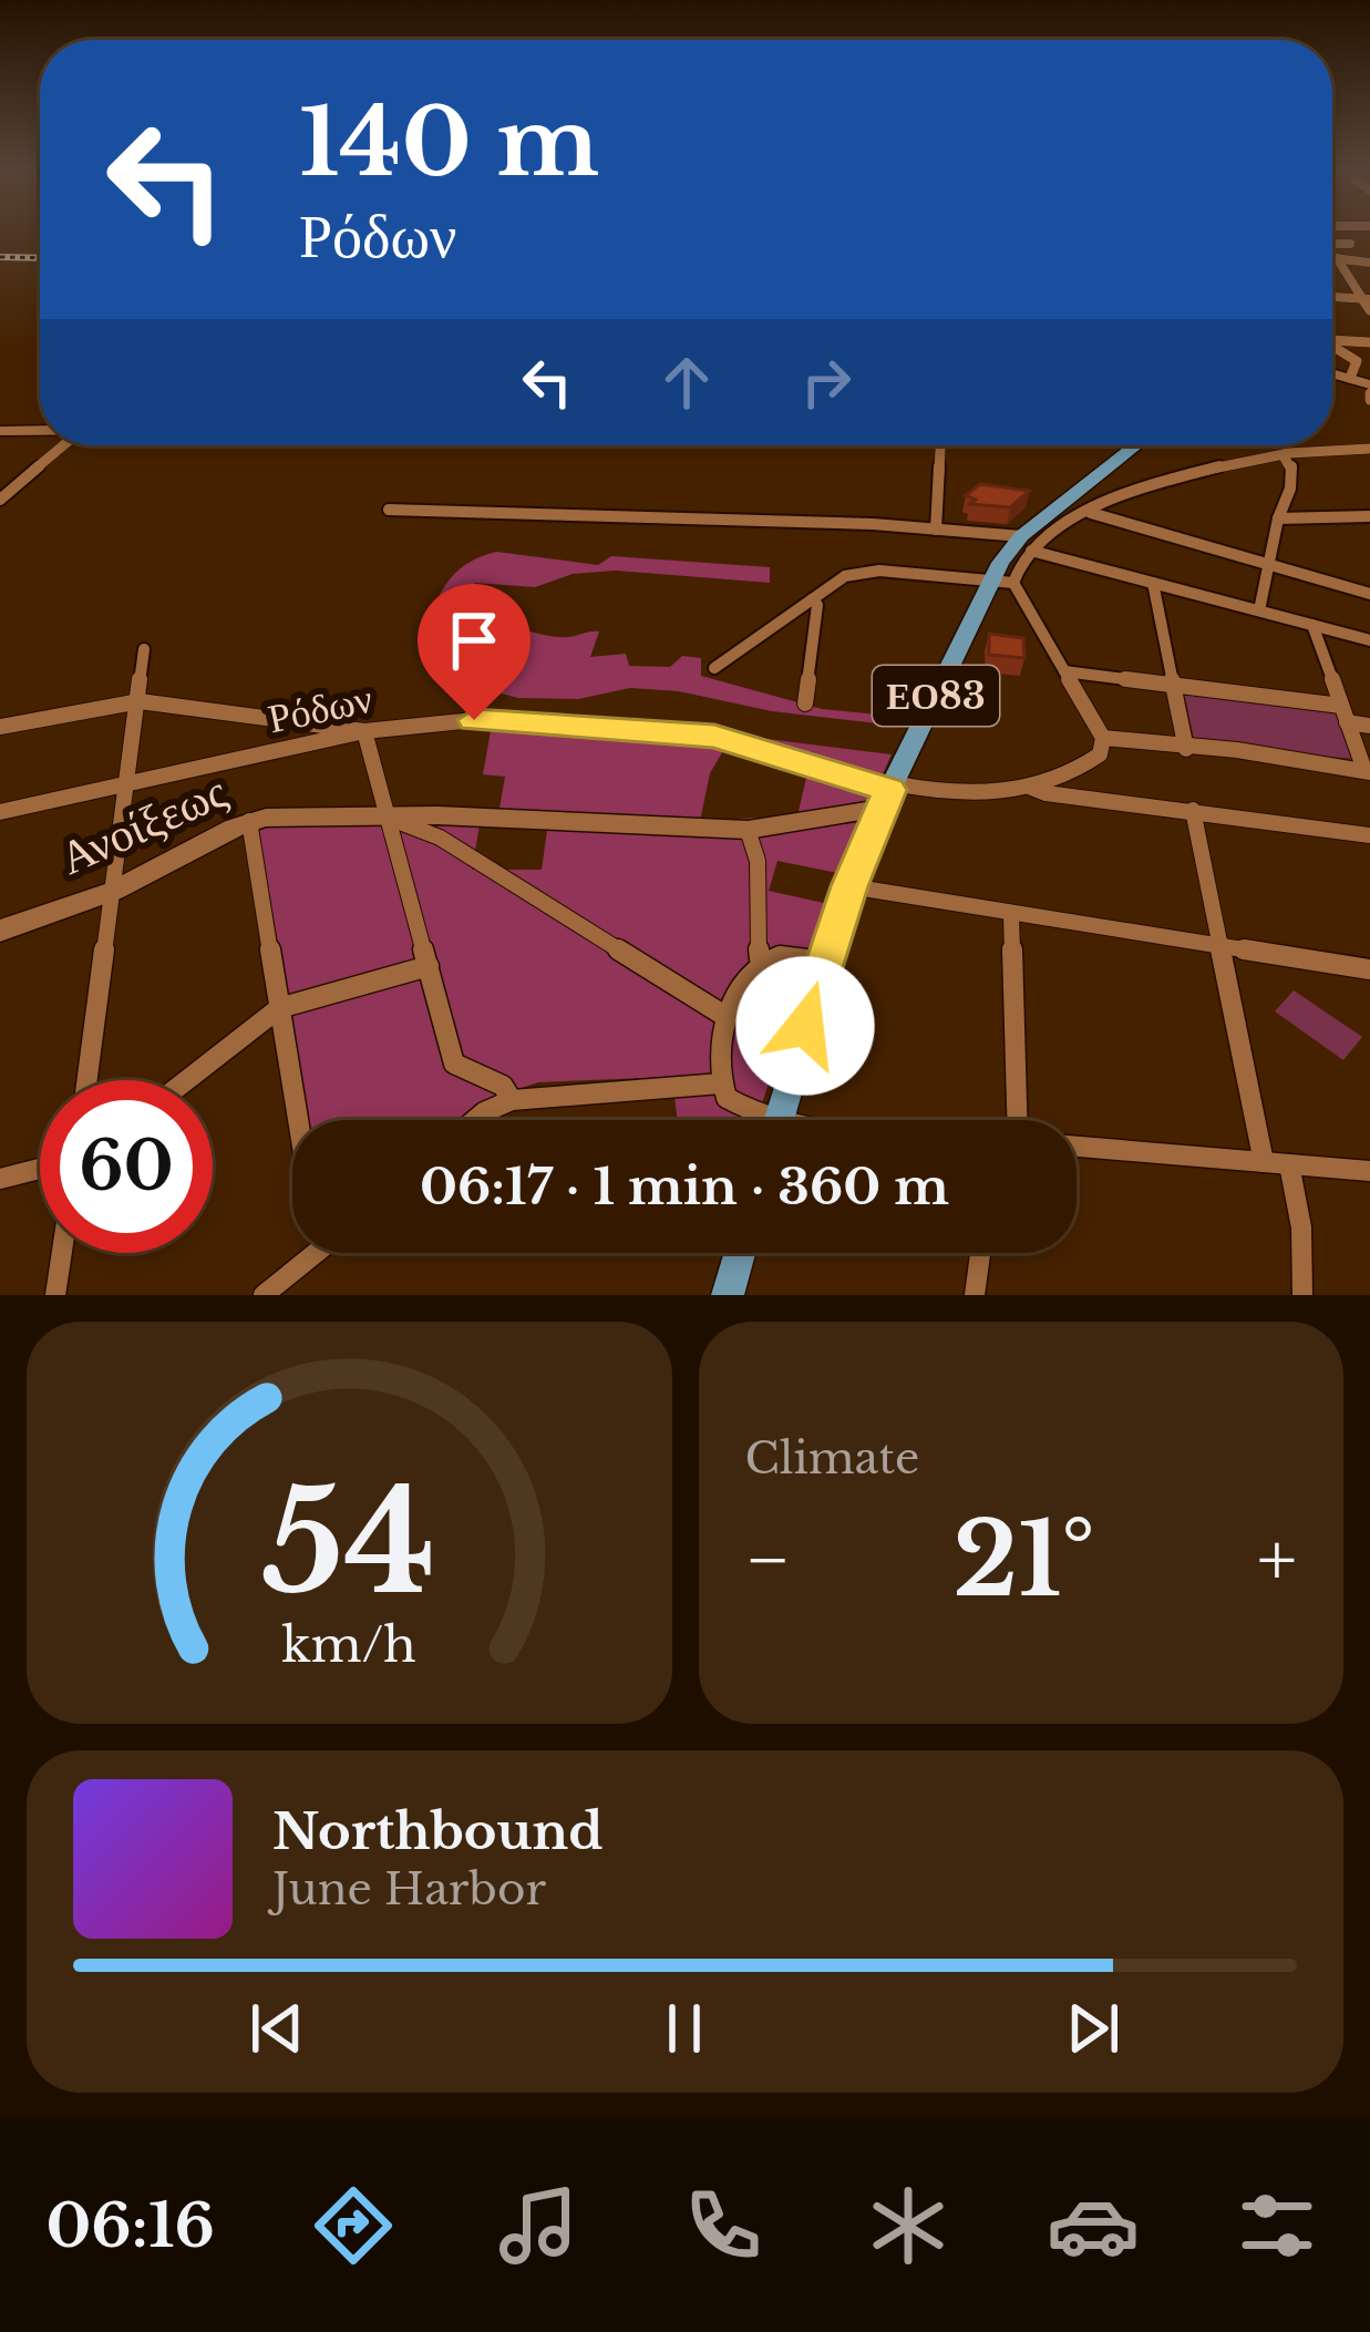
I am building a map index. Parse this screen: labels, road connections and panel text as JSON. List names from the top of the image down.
{
  "streets": {
    "main road": ["ΕΟ83"],
    "street": ["Ρόδων", "Ανοίξεως"]
  },
  "crossings": [
    ["ΕΟ83", "Ρόδων"],
    ["ΕΟ83", "Ανοίξεως"],
    ["Ρόδων", "Ανοίξεως"]
  ],
  "page": {
    "turn": ["140 m", "Ρόδων"],
    "limit": "60",
    "trip": "06:17 · 1 min · 360 m",
    "tile": "Climate",
    "heat": ["−", "21°", "+"],
    "song": ["Northbound", "June Harbor"],
    "tabs": "06:16",
    "gauge": ["54", "km/h"]
  }
}
